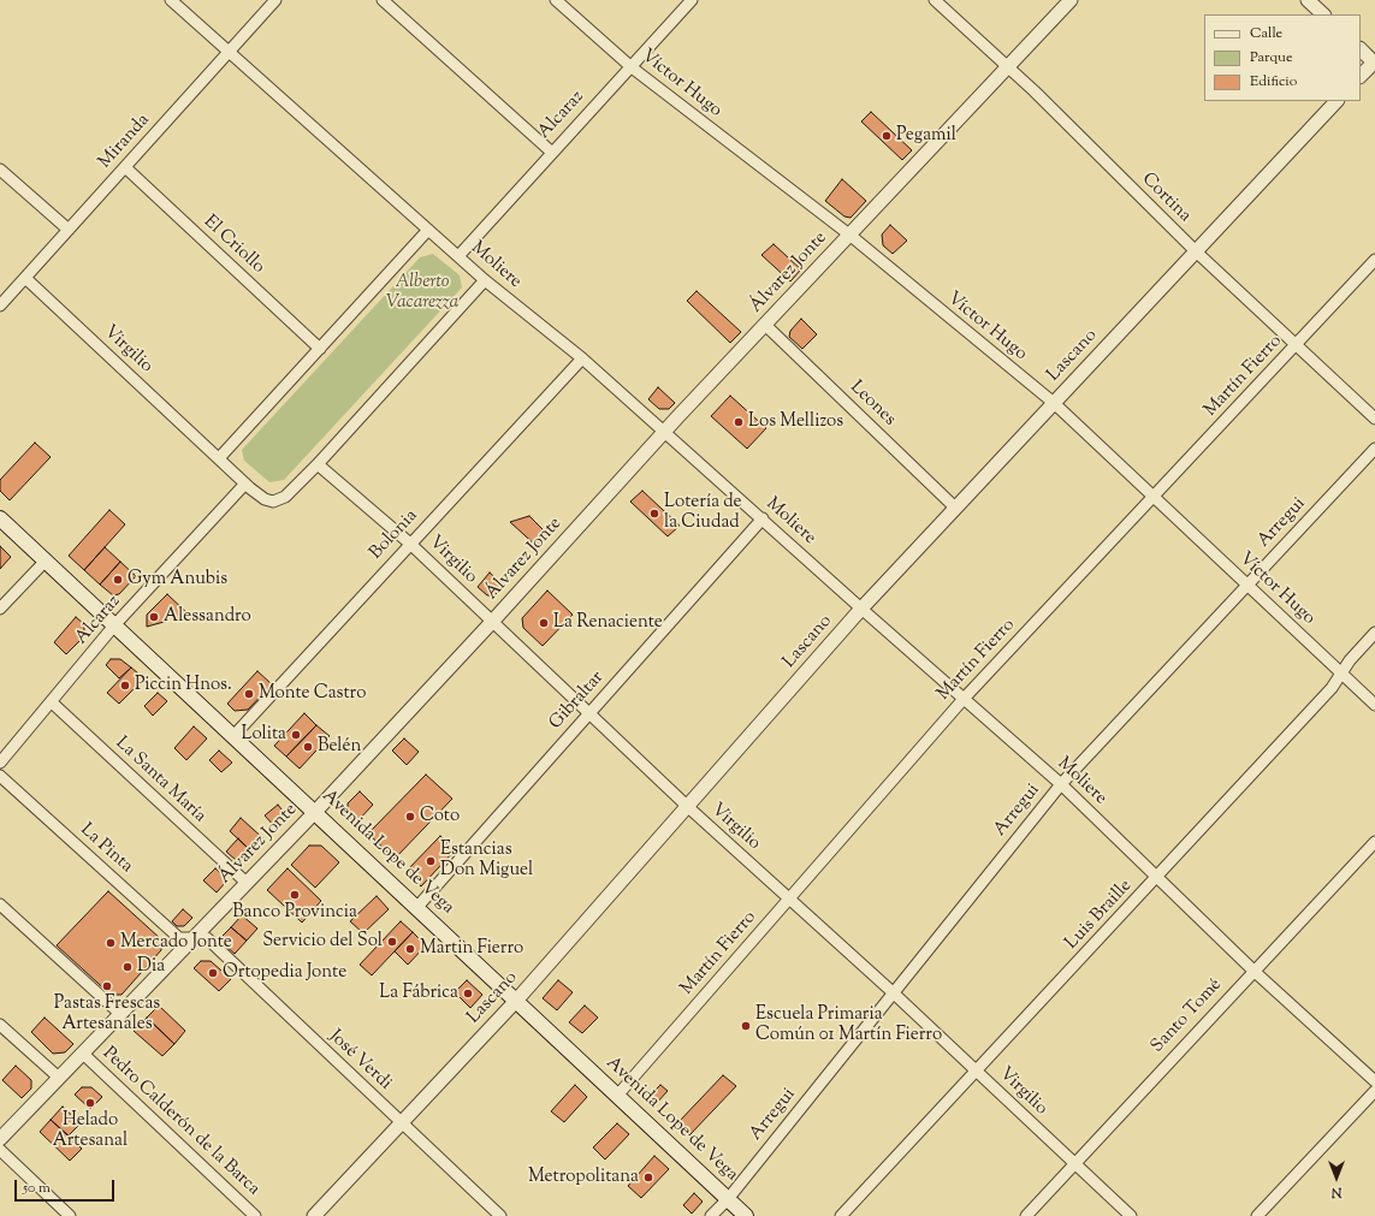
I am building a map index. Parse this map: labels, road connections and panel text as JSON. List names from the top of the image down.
{
  "streets": {
    "main road": ["Avenida Lope de Vega"],
    "street": [
      "Víctor Hugo",
      "Alcaraz",
      "Miranda",
      "Cortina",
      "El Criollo",
      "Moliere",
      "Álvarez Jonte",
      "Virgilio",
      "Lascano",
      "Martín Fierro",
      "Leones",
      "Arregui",
      "Bolonia",
      "Gibraltar",
      "La Santa María",
      "La Pinta",
      "Luis Braille",
      "Santo Tomé",
      "José Verdi",
      "Pedro Calderón de la Barca"
    ]
  },
  "crossings": [
    ["Víctor Hugo", "Alcaraz"],
    ["Víctor Hugo", "Álvarez Jonte"],
    ["Víctor Hugo", "Lascano"],
    ["Víctor Hugo", "Martín Fierro"],
    ["Víctor Hugo", "Arregui"],
    ["Víctor Hugo", "Luis Braille"],
    ["Alcaraz", "Moliere"],
    ["Alcaraz", "Virgilio"],
    ["Alcaraz", "La Santa María"],
    ["Alcaraz", "Avenida Lope de Vega"],
    ["Miranda", "El Criollo"],
    ["Miranda", "Moliere"],
    ["Miranda", "Virgilio"],
    ["Cortina", "Álvarez Jonte"],
    ["Cortina", "Lascano"],
    ["Cortina", "Martín Fierro"],
    ["Moliere", "Álvarez Jonte"],
    ["Moliere", "Lascano"],
    ["Moliere", "Martín Fierro"],
    ["Moliere", "Arregui"],
    ["Moliere", "Bolonia"],
    ["Moliere", "Gibraltar"],
    ["Moliere", "Luis Braille"],
    ["Moliere", "Santo Tomé"],
    ["Álvarez Jonte", "Virgilio"],
    ["Álvarez Jonte", "Leones"],
    ["Álvarez Jonte", "La Santa María"],
    ["Álvarez Jonte", "La Pinta"],
    ["Álvarez Jonte", "Avenida Lope de Vega"],
    ["Álvarez Jonte", "José Verdi"],
    ["Álvarez Jonte", "Pedro Calderón de la Barca"],
    ["Virgilio", "Lascano"],
    ["Virgilio", "Martín Fierro"],
    ["Virgilio", "Arregui"],
    ["Virgilio", "Bolonia"],
    ["Virgilio", "Gibraltar"],
    ["Virgilio", "Luis Braille"],
    ["Virgilio", "Santo Tomé"],
    ["Lascano", "Leones"],
    ["Lascano", "Avenida Lope de Vega"],
    ["Lascano", "José Verdi"],
    ["Martín Fierro", "Avenida Lope de Vega"],
    ["Arregui", "Avenida Lope de Vega"],
    ["Bolonia", "Avenida Lope de Vega"],
    ["Gibraltar", "Avenida Lope de Vega"],
    ["La Pinta", "José Verdi"]
  ],
  "parks": ["Alberto Vacarezza"],
  "places": [
    "Pegamil",
    "Los Mellizos",
    "Lotería de la Ciudad",
    "Gym Anubis",
    "Alessandro",
    "La Renaciente",
    "Piccin Hnos.",
    "Monte Castro",
    "Lolita",
    "Belén",
    "Coto",
    "Estancias Don Miguel",
    "Banco Provincia",
    "Servicio del Sol",
    "Mercado Jonte",
    "Martin Fierro",
    "Dia",
    "Ortopedia Jonte",
    "Pastas Frescas Artesanales",
    "La Fábrica",
    "Escuela Primaria Común 01 Martín Fierro",
    "Helado Artesanal",
    "Metropolitana"
  ],
  "legend": ["Calle", "Parque", "Edificio"],
  "scale_bar": "50 m",
  "north": "bottom"
}
